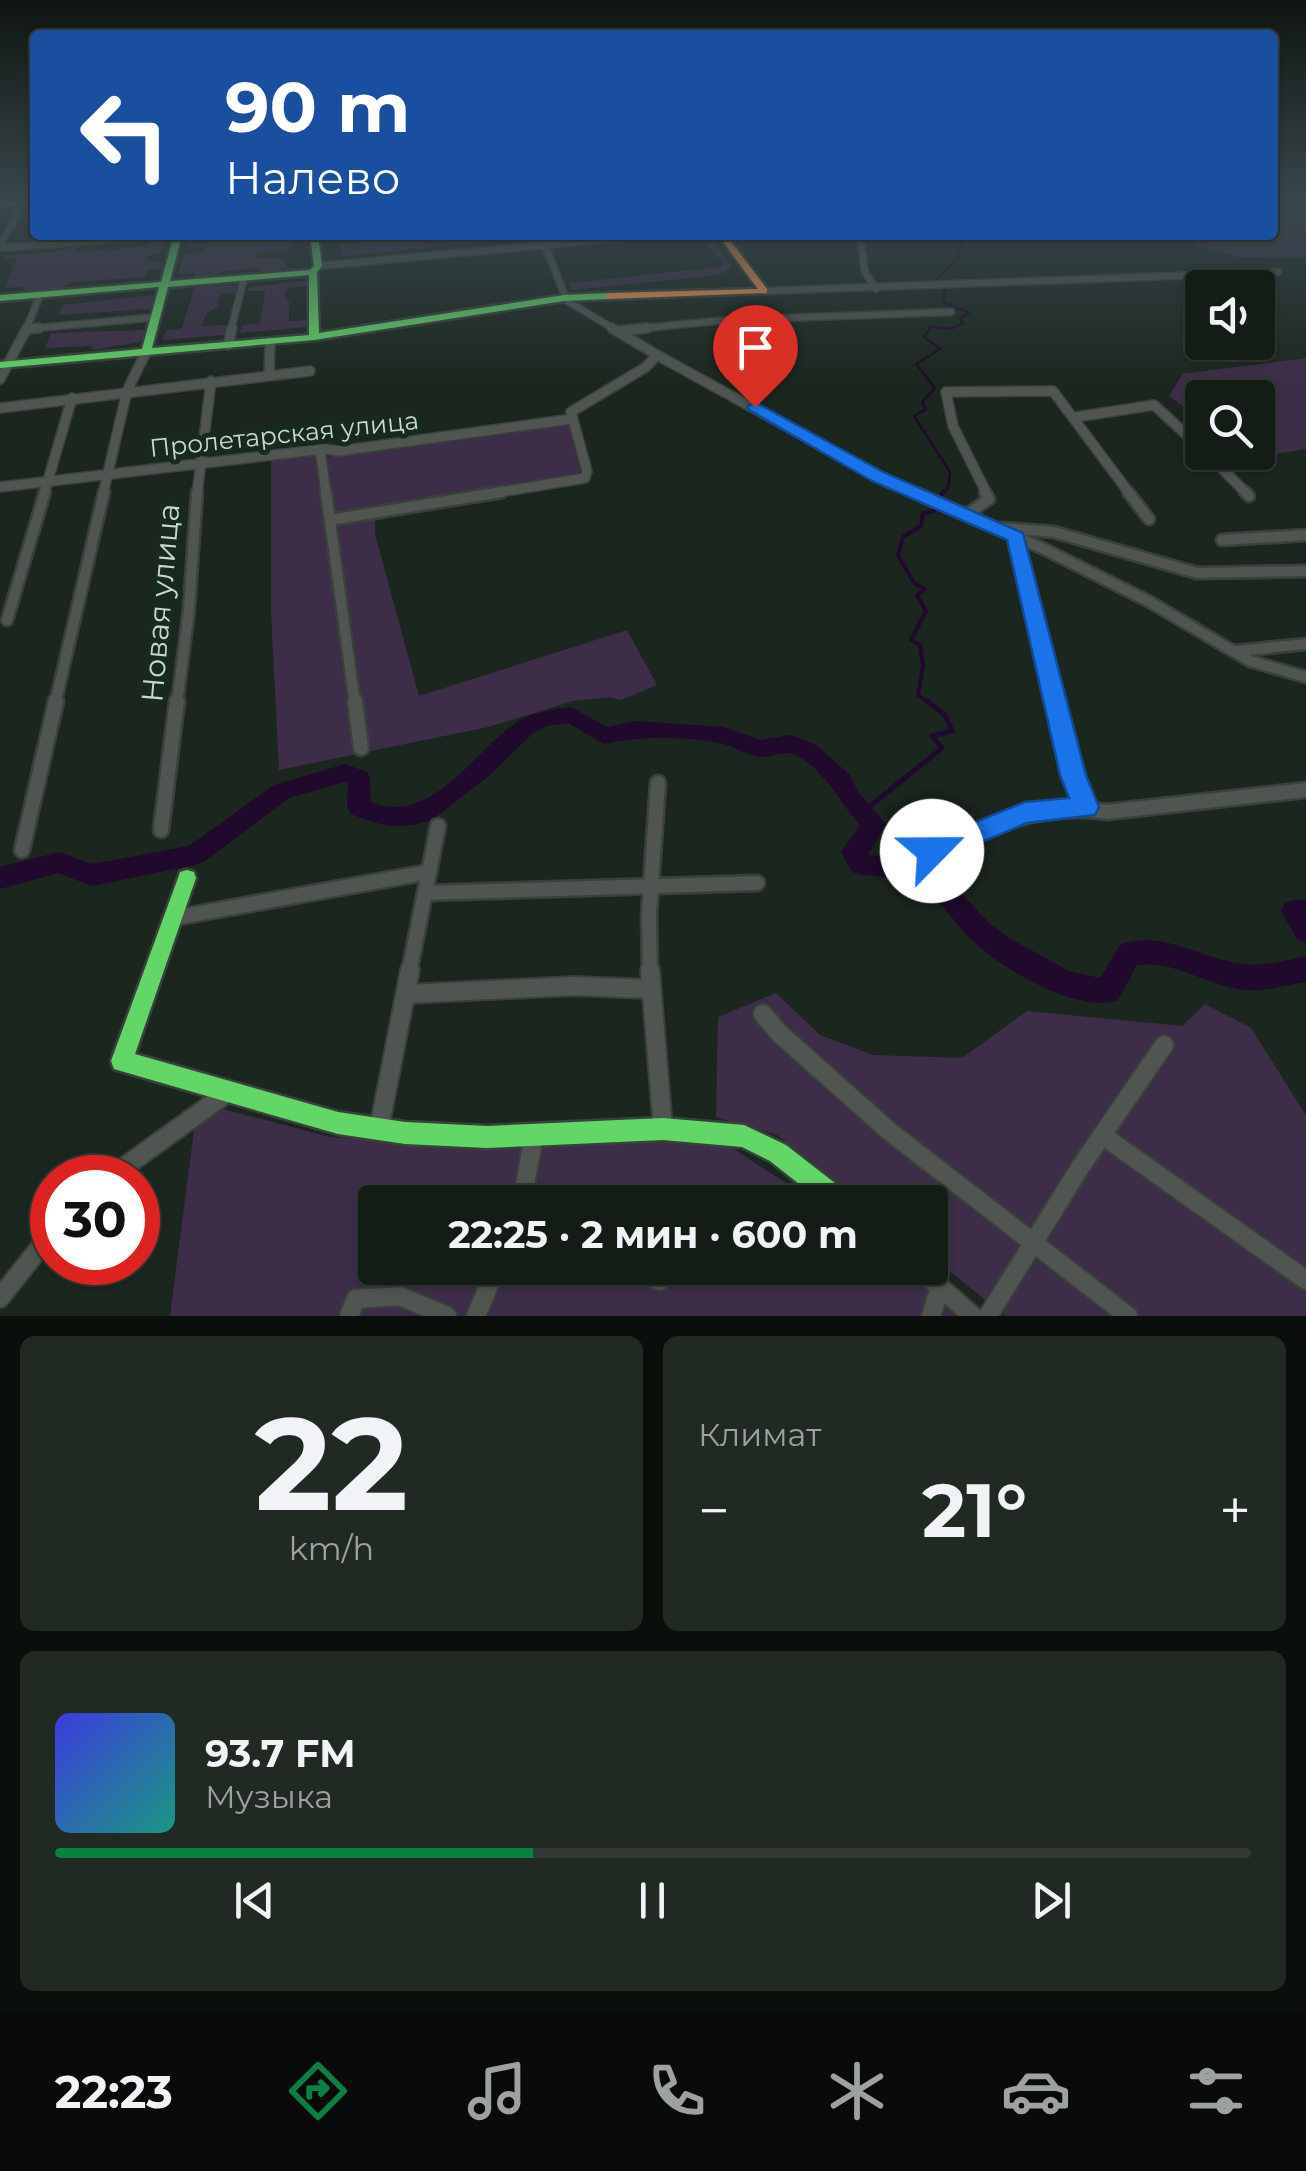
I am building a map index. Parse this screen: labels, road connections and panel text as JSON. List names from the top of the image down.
{
  "streets": {
    "street": ["Пролетарская улица", "Новая улица"]
  },
  "crossings": [
    ["Пролетарская улица", "Новая улица"]
  ],
  "page": {
    "turn": ["90 m", "Налево"],
    "limit": "30",
    "trip": "22:25 · 2 мин · 600 m",
    "tile": [
      ["22", "km/h"],
      "Климат"
    ],
    "heat": ["−", "21°", "+"],
    "song": ["93.7 FM", "Музыка"],
    "tabs": "22:23"
  }
}
